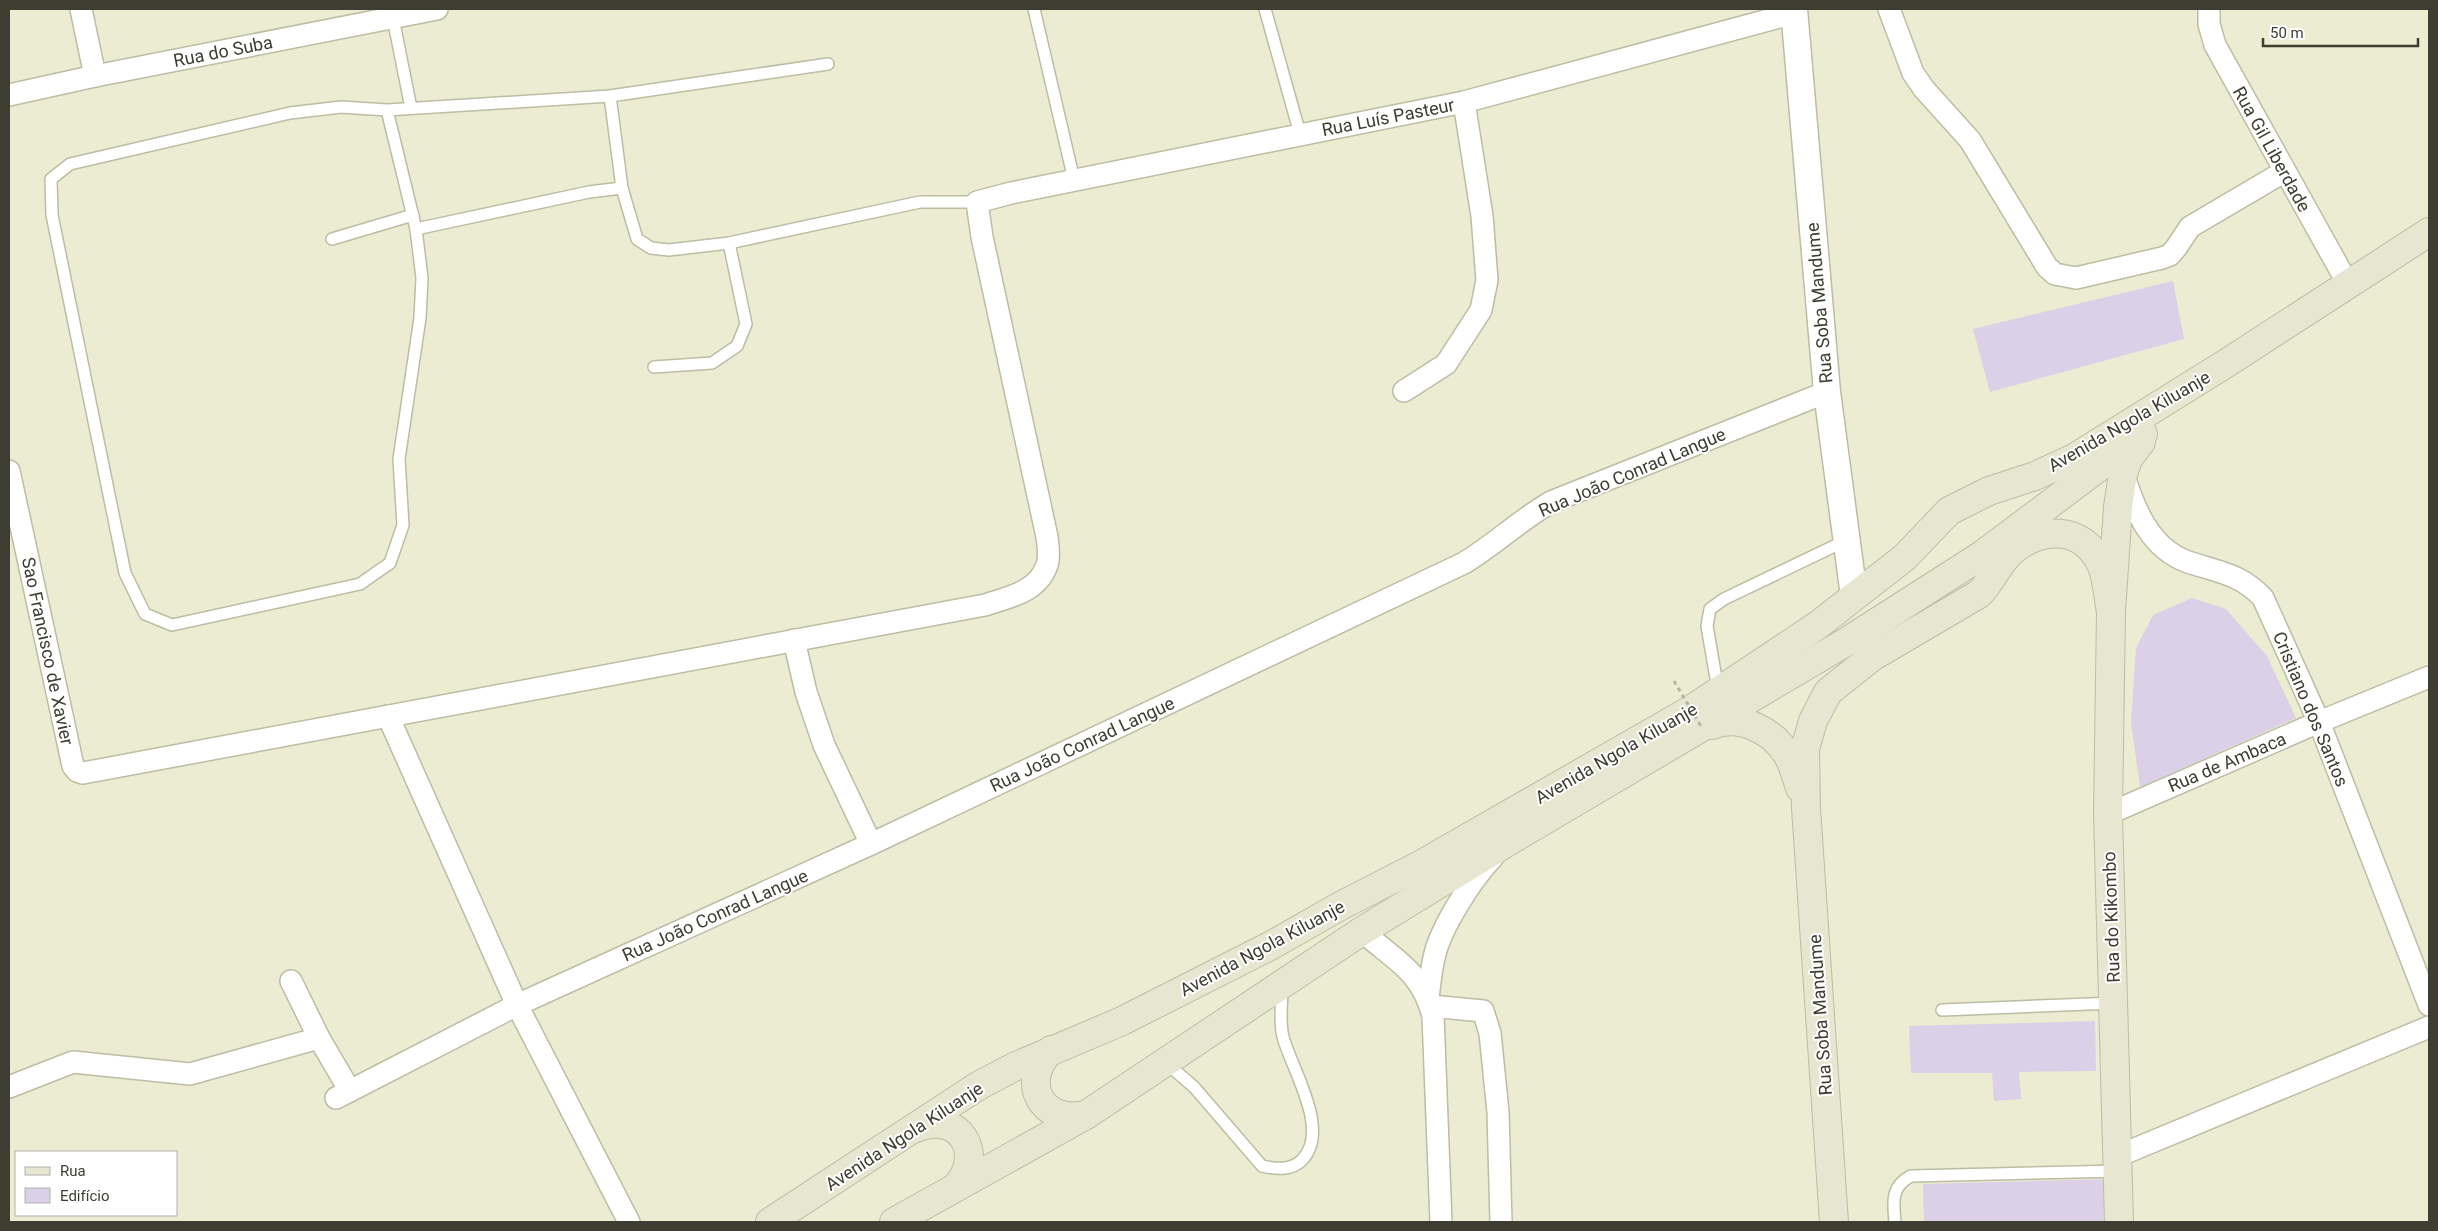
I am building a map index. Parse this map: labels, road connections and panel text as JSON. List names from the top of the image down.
{
  "streets": {
    "main road": ["Rua Soba Mandume", "Avenida Ngola Kiluanje", "Rua do Kikombo"],
    "street": [
      "Rua do Suba",
      "Rua Luís Pasteur",
      "Rua Gil Liberdade",
      "Rua João Conrad Langue",
      "Sao Francisco de Xavier",
      "Cristiano dos Santos",
      "Rua de Ambaca"
    ]
  },
  "crossings": [
    ["Rua Luís Pasteur", "Rua Soba Mandume"],
    ["Rua Gil Liberdade", "Avenida Ngola Kiluanje"],
    ["Rua Soba Mandume", "Avenida Ngola Kiluanje"],
    ["Rua Soba Mandume", "Rua João Conrad Langue"],
    ["Cristiano dos Santos", "Rua de Ambaca"],
    ["Rua de Ambaca", "Rua do Kikombo"]
  ],
  "legend": ["Rua", "Edifício"],
  "scale_bar": "50 m"
}
